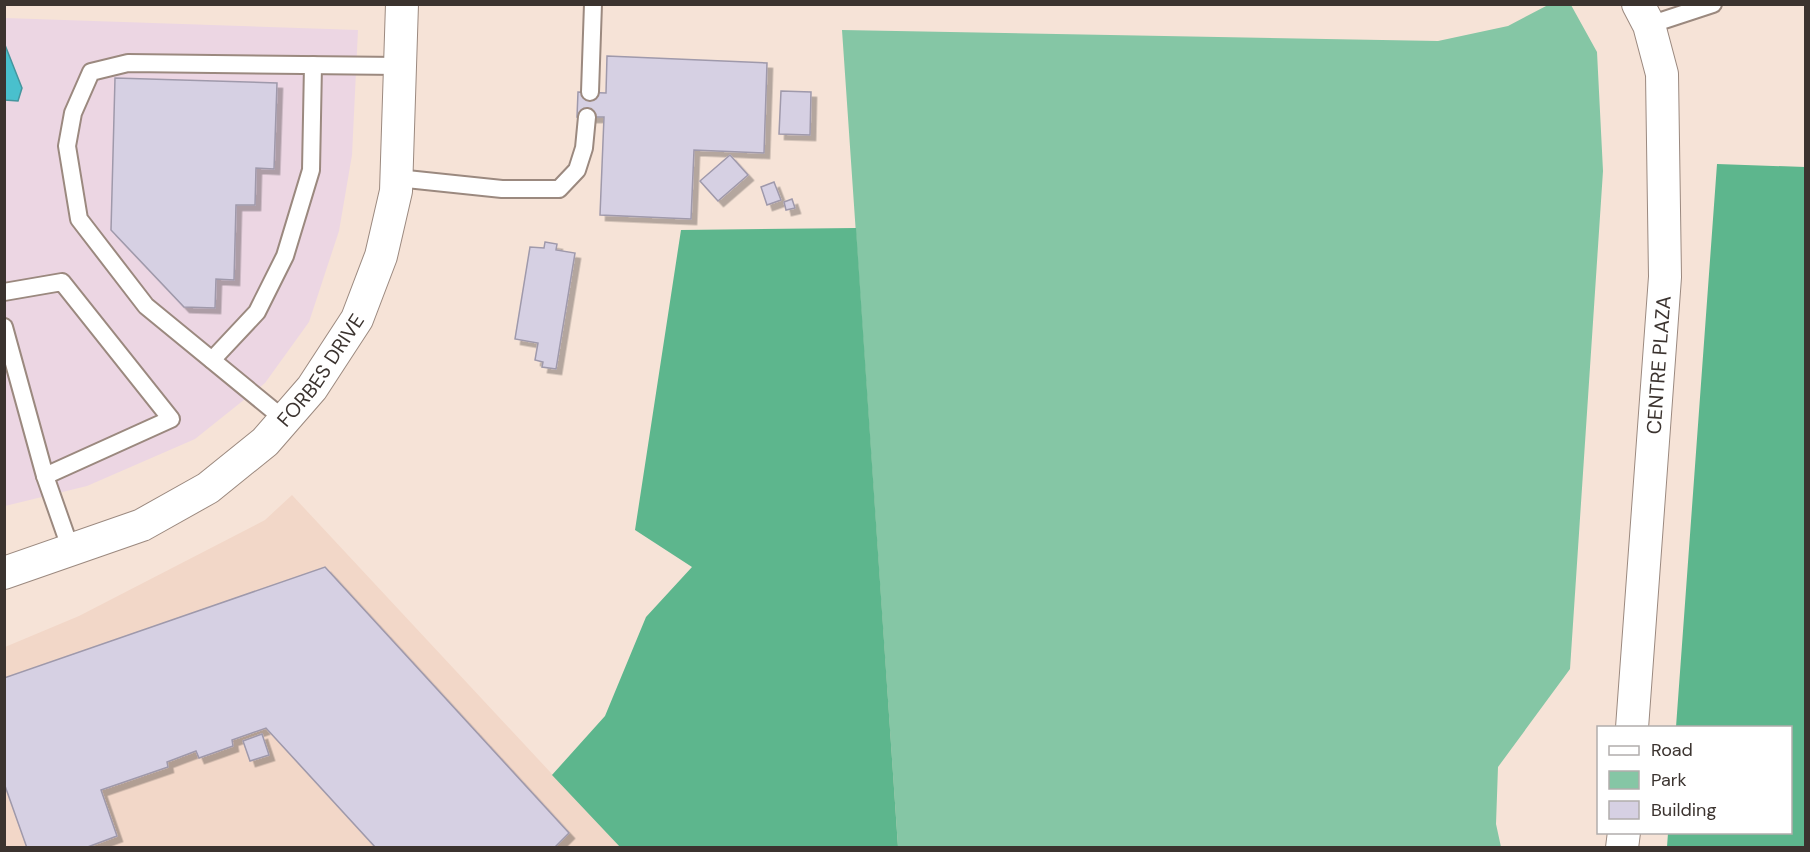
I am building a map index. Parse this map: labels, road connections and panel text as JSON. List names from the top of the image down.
{
  "streets": {
    "street": ["CENTRE PLAZA", "FORBES DRIVE"]
  },
  "legend": ["Road", "Park", "Building"]
}
